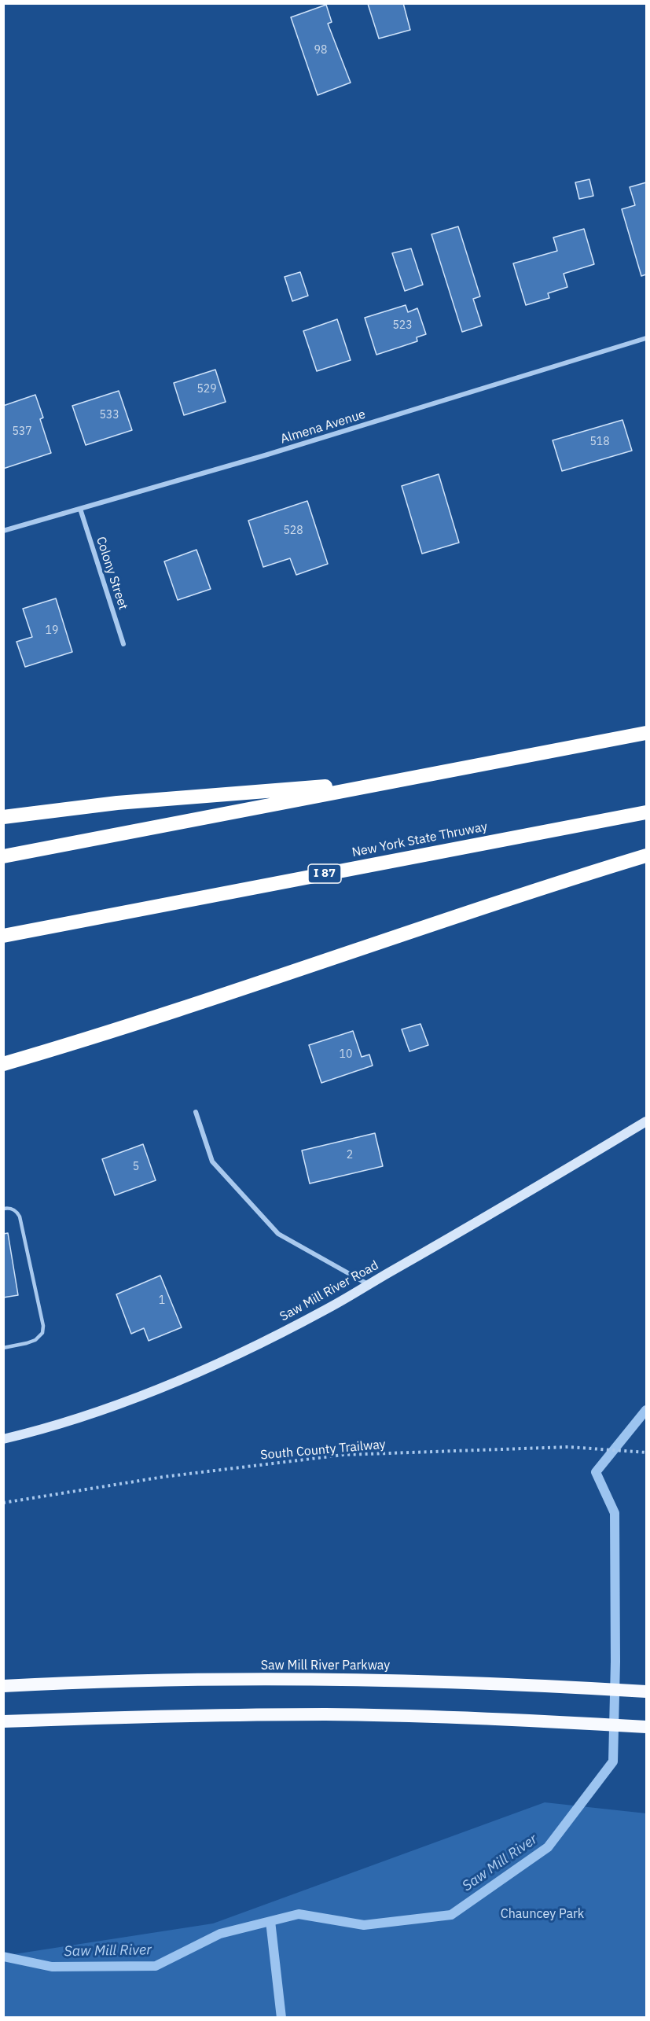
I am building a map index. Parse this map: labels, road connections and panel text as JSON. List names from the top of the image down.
{
  "streets": {
    "highway": ["New York State Thruway", "I 87", "Saw Mill River Parkway"],
    "main road": ["Saw Mill River Road"],
    "street": ["Almena Avenue", "Colony Street"],
    "path": ["South County Trailway"]
  },
  "crossings": [
    ["Almena Avenue", "Colony Street"]
  ],
  "water": ["Saw Mill River"],
  "parks": ["Chauncey Park"],
  "house_numbers": [
    "98",
    "523",
    "529",
    "533",
    "537",
    "518",
    "528",
    "19",
    "10",
    "2",
    "5",
    "1"
  ]
}
